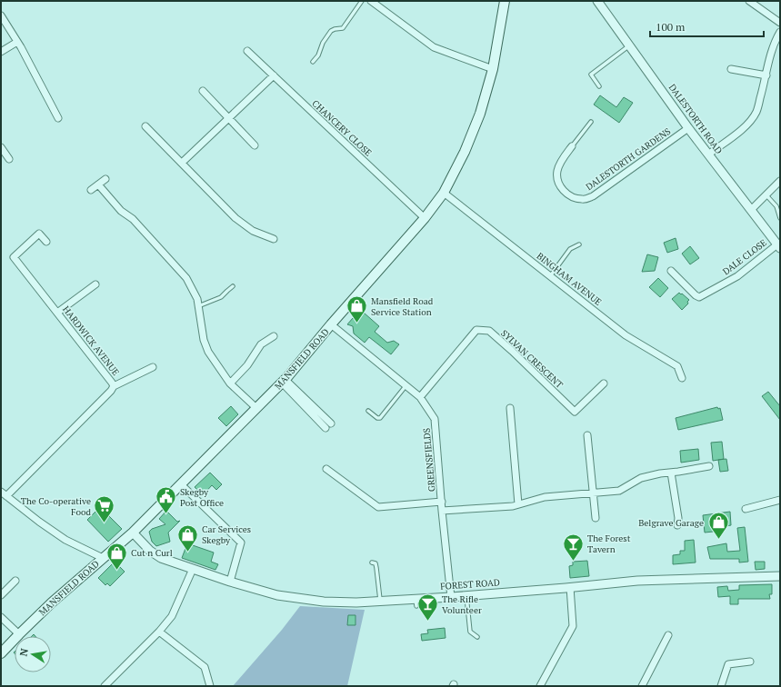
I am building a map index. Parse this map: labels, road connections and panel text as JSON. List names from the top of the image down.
{
  "streets": {
    "main road": ["MANSFIELD ROAD"],
    "street": [
      "DALESTORTH ROAD",
      "CHANCERY CLOSE",
      "DALESTORTH GARDENS",
      "DALE CLOSE",
      "BINGHAM AVENUE",
      "HARDWICK AVENUE",
      "SYLVAN CRESCENT",
      "GREENSFIELDS",
      "FOREST ROAD"
    ]
  },
  "crossings": [
    ["DALESTORTH ROAD", "DALESTORTH GARDENS"],
    ["DALESTORTH ROAD", "DALE CLOSE"],
    ["CHANCERY CLOSE", "MANSFIELD ROAD"],
    ["BINGHAM AVENUE", "MANSFIELD ROAD"],
    ["MANSFIELD ROAD", "GREENSFIELDS"],
    ["MANSFIELD ROAD", "FOREST ROAD"],
    ["SYLVAN CRESCENT", "GREENSFIELDS"],
    ["GREENSFIELDS", "FOREST ROAD"]
  ],
  "places": {
    "shop": [
      "Mansfield Road Service Station",
      "Belgrave Garage",
      "Car Services Skegby",
      "Cut n Curl"
    ],
    "public building": ["Skegby Post Office"],
    "supermarket": ["The Co-operative Food"],
    "bar": ["The Forest Tavern", "The Rifle Volunteer"]
  },
  "scale_bar": "100 m",
  "north": "left"
}
